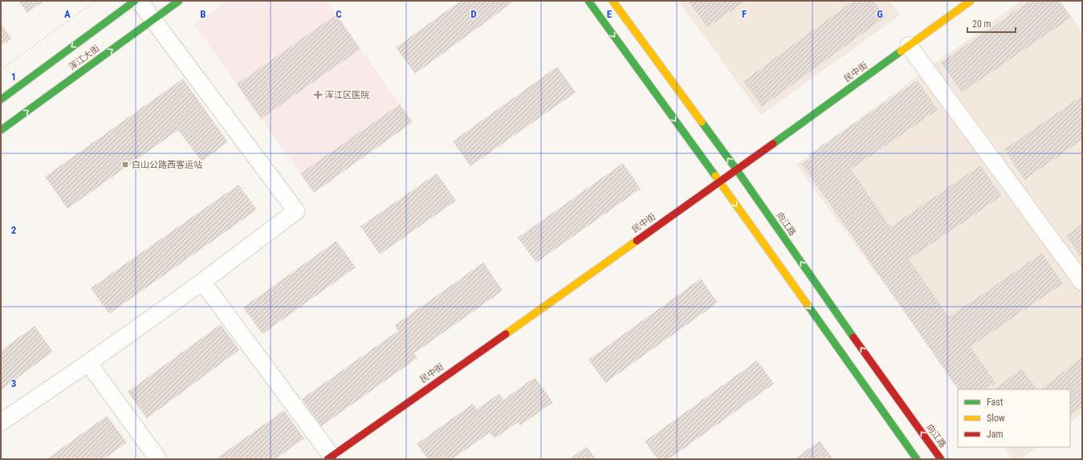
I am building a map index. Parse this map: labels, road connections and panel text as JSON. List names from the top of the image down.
{
  "streets": {
    "main road": ["浑江大街", "民中街", "向江路"]
  },
  "crossings": [
    ["民中街", "向江路"]
  ],
  "places": {
    "health": ["浑江区医院"],
    "transit": ["白山公路西客运站"]
  },
  "legend": ["Fast", "Slow", "Jam"],
  "scale_bar": "20 m",
  "grid": {
    "columns": [
      "A",
      "B",
      "C",
      "D",
      "E",
      "F",
      "G"
    ],
    "rows": ["1", "2", "3"]
  }
}
